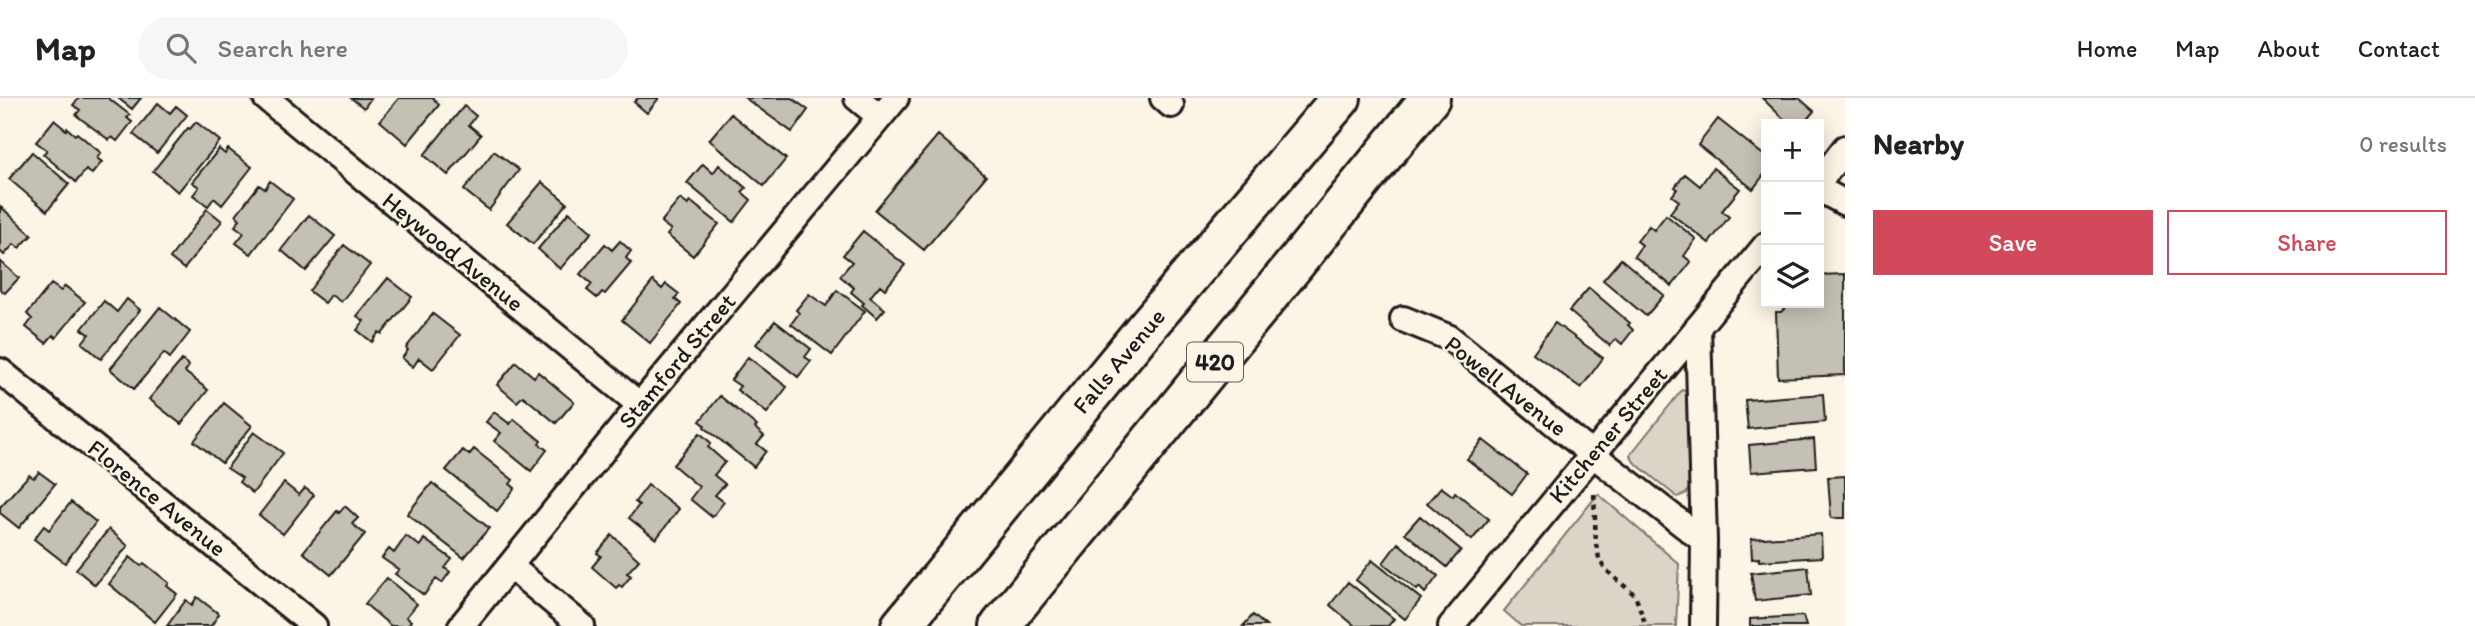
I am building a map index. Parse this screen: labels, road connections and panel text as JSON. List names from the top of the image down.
{
  "streets": {
    "highway": ["Falls Avenue", "420"],
    "street": [
      "Heywood Avenue",
      "Stamford Street",
      "Powell Avenue",
      "Kitchener Street",
      "Florence Avenue"
    ]
  },
  "crossings": [
    ["Heywood Avenue", "Stamford Street"],
    ["Powell Avenue", "Kitchener Street"]
  ],
  "page": {
    "header": "Map",
    "search": "Search here",
    "nav": [
      "Home",
      "Map",
      "About",
      "Contact"
    ],
    "heading": ["Nearby", "0 results"],
    "map_buttons": ["+", "−"],
    "buttons": ["Save", "Share"]
  }
}
